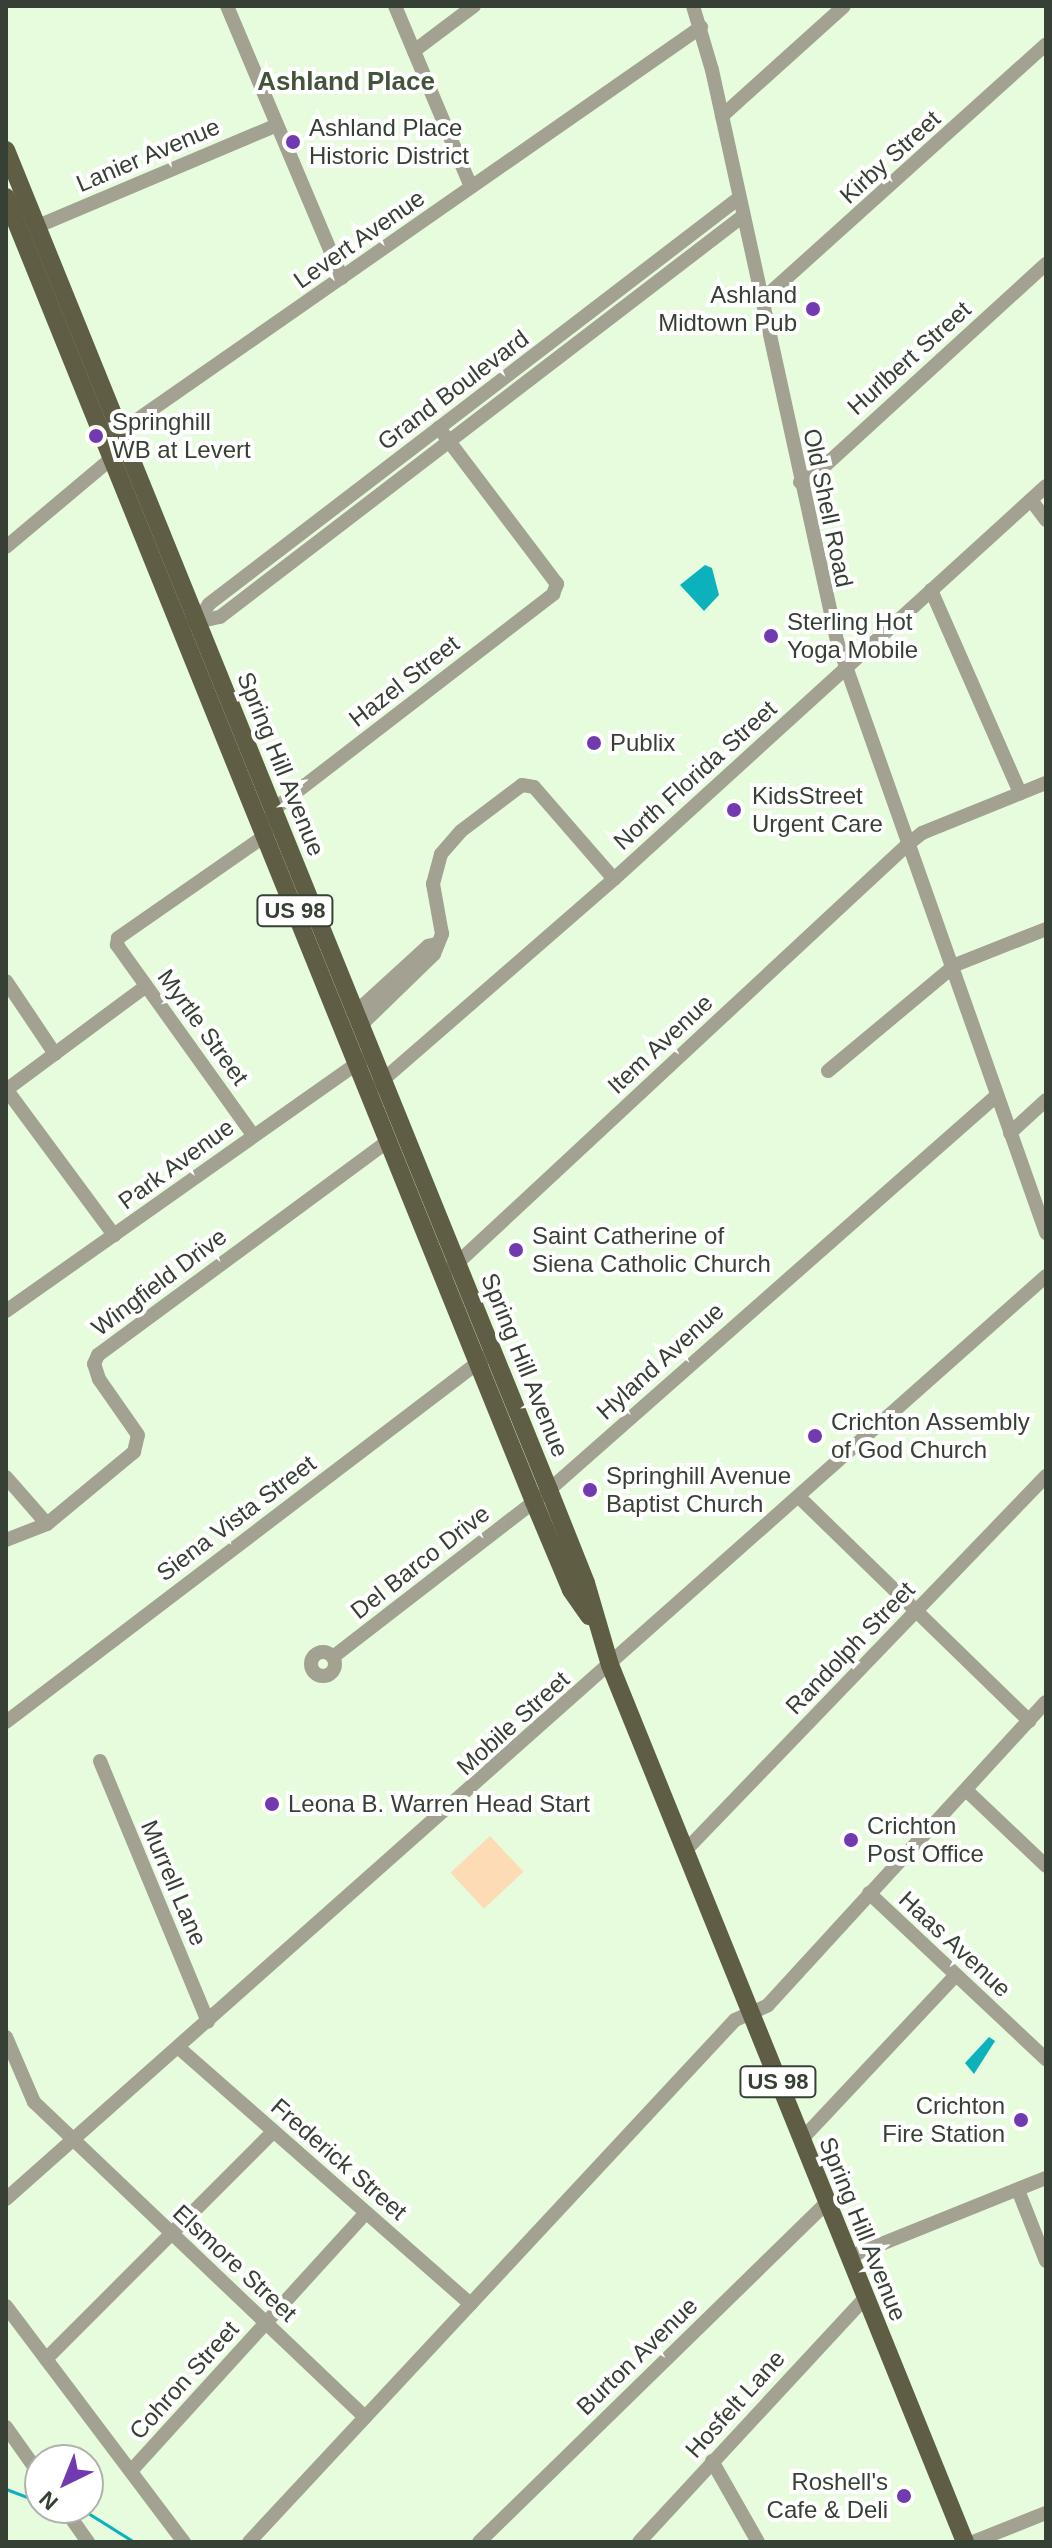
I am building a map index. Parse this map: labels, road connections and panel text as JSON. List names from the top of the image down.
{
  "streets": {
    "main road": ["Spring Hill Avenue", "US 98"],
    "street": [
      "Lanier Avenue",
      "Kirby Street",
      "Levert Avenue",
      "Hurlbert Street",
      "Grand Boulevard",
      "Old Shell Road",
      "Hazel Street",
      "North Florida Street",
      "Myrtle Street",
      "Item Avenue",
      "Park Avenue",
      "Wingfield Drive",
      "Hyland Avenue",
      "Siena Vista Street",
      "Del Barco Drive",
      "Randolph Street",
      "Mobile Street",
      "Murrell Lane",
      "Haas Avenue",
      "Frederick Street",
      "Elsmore Street",
      "Burton Avenue",
      "Cohron Street",
      "Hosfelt Lane"
    ]
  },
  "crossings": [
    ["Lanier Avenue", "Spring Hill Avenue"],
    ["Kirby Street", "Old Shell Road"],
    ["Levert Avenue", "Old Shell Road"],
    ["Levert Avenue", "Spring Hill Avenue"],
    ["Hurlbert Street", "Old Shell Road"],
    ["Grand Boulevard", "Old Shell Road"],
    ["Grand Boulevard", "Hazel Street"],
    ["Grand Boulevard", "Spring Hill Avenue"],
    ["Old Shell Road", "North Florida Street"],
    ["Old Shell Road", "Item Avenue"],
    ["Old Shell Road", "Hyland Avenue"],
    ["Hazel Street", "Spring Hill Avenue"],
    ["Spring Hill Avenue", "North Florida Street"],
    ["Spring Hill Avenue", "Myrtle Street"],
    ["Spring Hill Avenue", "Item Avenue"],
    ["Spring Hill Avenue", "Park Avenue"],
    ["Spring Hill Avenue", "Wingfield Drive"],
    ["Spring Hill Avenue", "Hyland Avenue"],
    ["Spring Hill Avenue", "Siena Vista Street"],
    ["Spring Hill Avenue", "Del Barco Drive"],
    ["Spring Hill Avenue", "Randolph Street"],
    ["Spring Hill Avenue", "Mobile Street"],
    ["Spring Hill Avenue", "Burton Avenue"],
    ["Spring Hill Avenue", "Hosfelt Lane"],
    ["Myrtle Street", "Park Avenue"],
    ["Hyland Avenue", "Del Barco Drive"],
    ["Mobile Street", "Murrell Lane"],
    ["Mobile Street", "Frederick Street"],
    ["Mobile Street", "Elsmore Street"],
    ["Frederick Street", "Cohron Street"],
    ["Elsmore Street", "Cohron Street"]
  ],
  "districts": ["Ashland Place"],
  "places": [
    "Ashland Place Historic District",
    "Ashland Midtown Pub",
    "Springhill WB at Levert",
    "Sterling Hot Yoga Mobile",
    "Publix",
    "KidsStreet Urgent Care",
    "Saint Catherine of Siena Catholic Church",
    "Crichton Assembly of God Church",
    "Springhill Avenue Baptist Church",
    "Leona B. Warren Head Start",
    "Crichton Post Office",
    "Crichton Fire Station",
    "Roshell's Cafe & Deli"
  ],
  "north": "bottom left"
}
